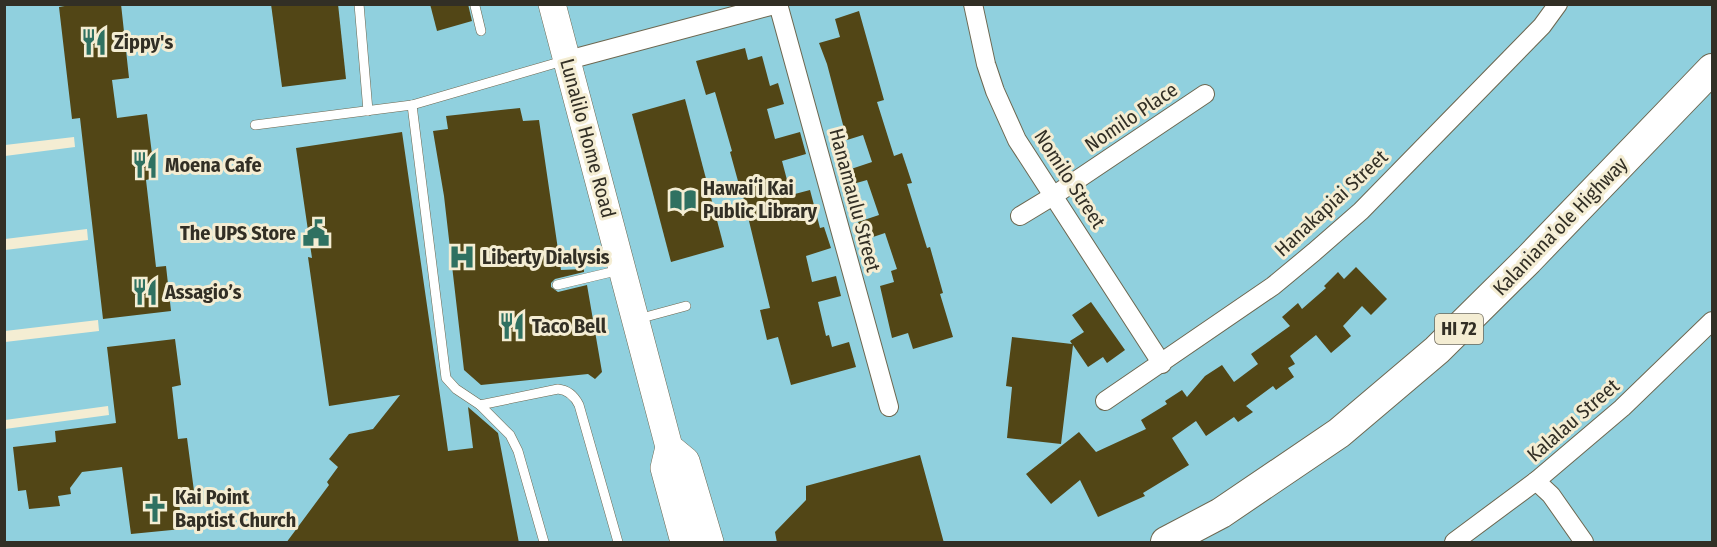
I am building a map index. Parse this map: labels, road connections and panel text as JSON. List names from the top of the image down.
{
  "streets": {
    "main road": ["Lunalilo Home Road", "Kalaniana’ole Highway", "HI 72"],
    "street": [
      "Nomilo Place",
      "Nomilo Street",
      "Hanamaulu Street",
      "Hanakapiai Street",
      "Kalalau Street"
    ]
  },
  "crossings": [
    ["Nomilo Place", "Nomilo Street"],
    ["Nomilo Street", "Hanakapiai Street"]
  ],
  "places": {
    "restaurant": [
      "Zippy's",
      "Moena Cafe",
      "Assagio’s",
      "Taco Bell"
    ],
    "library": ["Hawaiʻi Kai Public Library"],
    "public building": ["The UPS Store"],
    "hospital": ["Liberty Dialysis"],
    "church": ["Kai Point Baptist Church"]
  }
}
